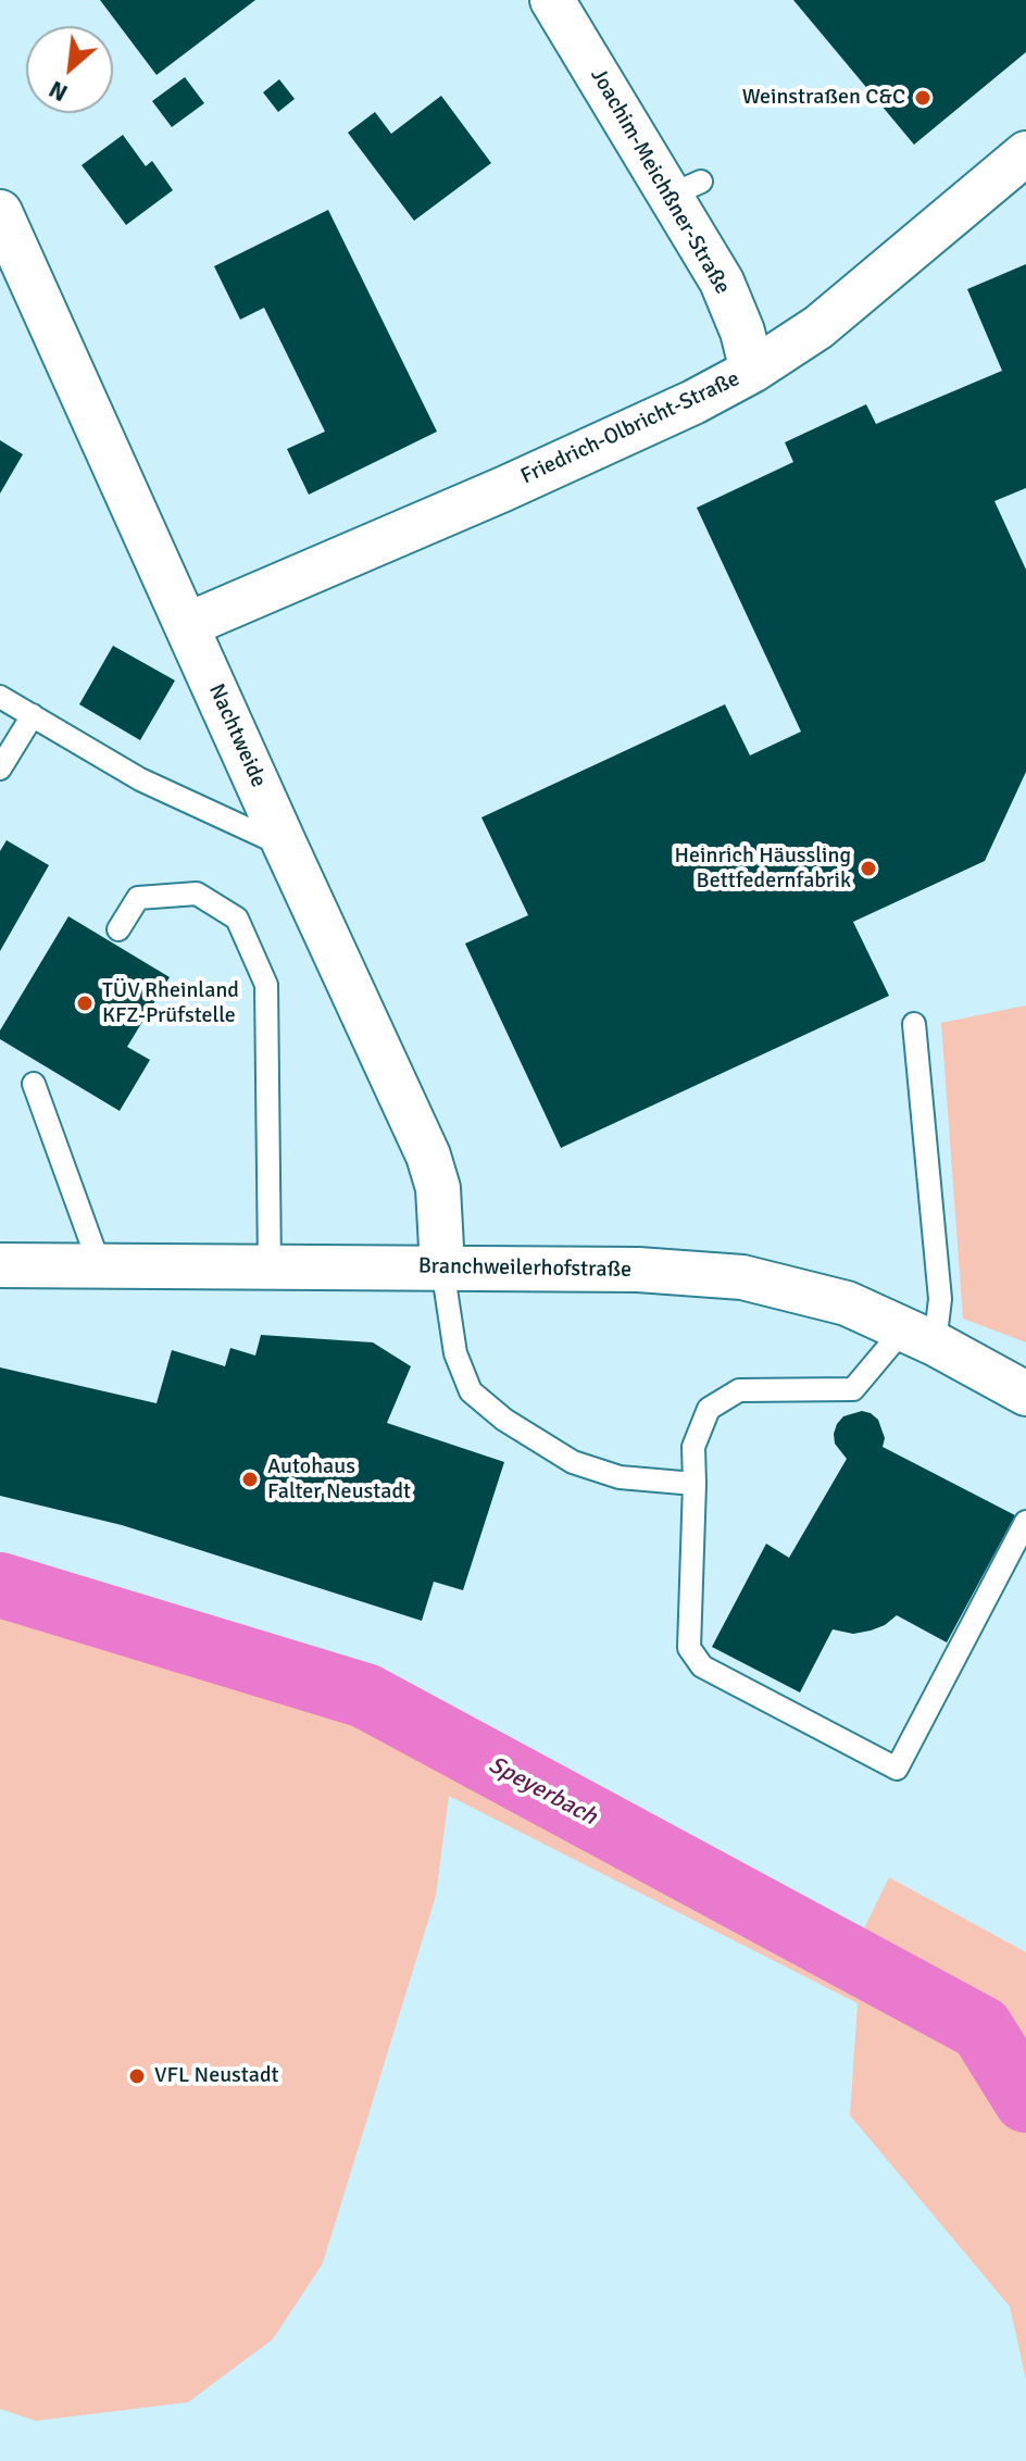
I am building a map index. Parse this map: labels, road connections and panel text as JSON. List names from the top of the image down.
{
  "streets": {
    "street": [
      "Joachim-Meichßner-Straße",
      "Friedrich-Olbricht-Straße",
      "Nachtweide",
      "Branchweilerhofstraße"
    ]
  },
  "crossings": [
    ["Joachim-Meichßner-Straße", "Friedrich-Olbricht-Straße"],
    ["Friedrich-Olbricht-Straße", "Nachtweide"],
    ["Nachtweide", "Branchweilerhofstraße"]
  ],
  "water": ["Speyerbach"],
  "places": [
    "Weinstraßen C&C",
    "Heinrich Häussling Bettfedernfabrik",
    "TÜV Rheinland KFZ-Prüfstelle",
    "Autohaus Falter Neustadt",
    "VFL Neustadt"
  ],
  "north": "bottom left"
}
